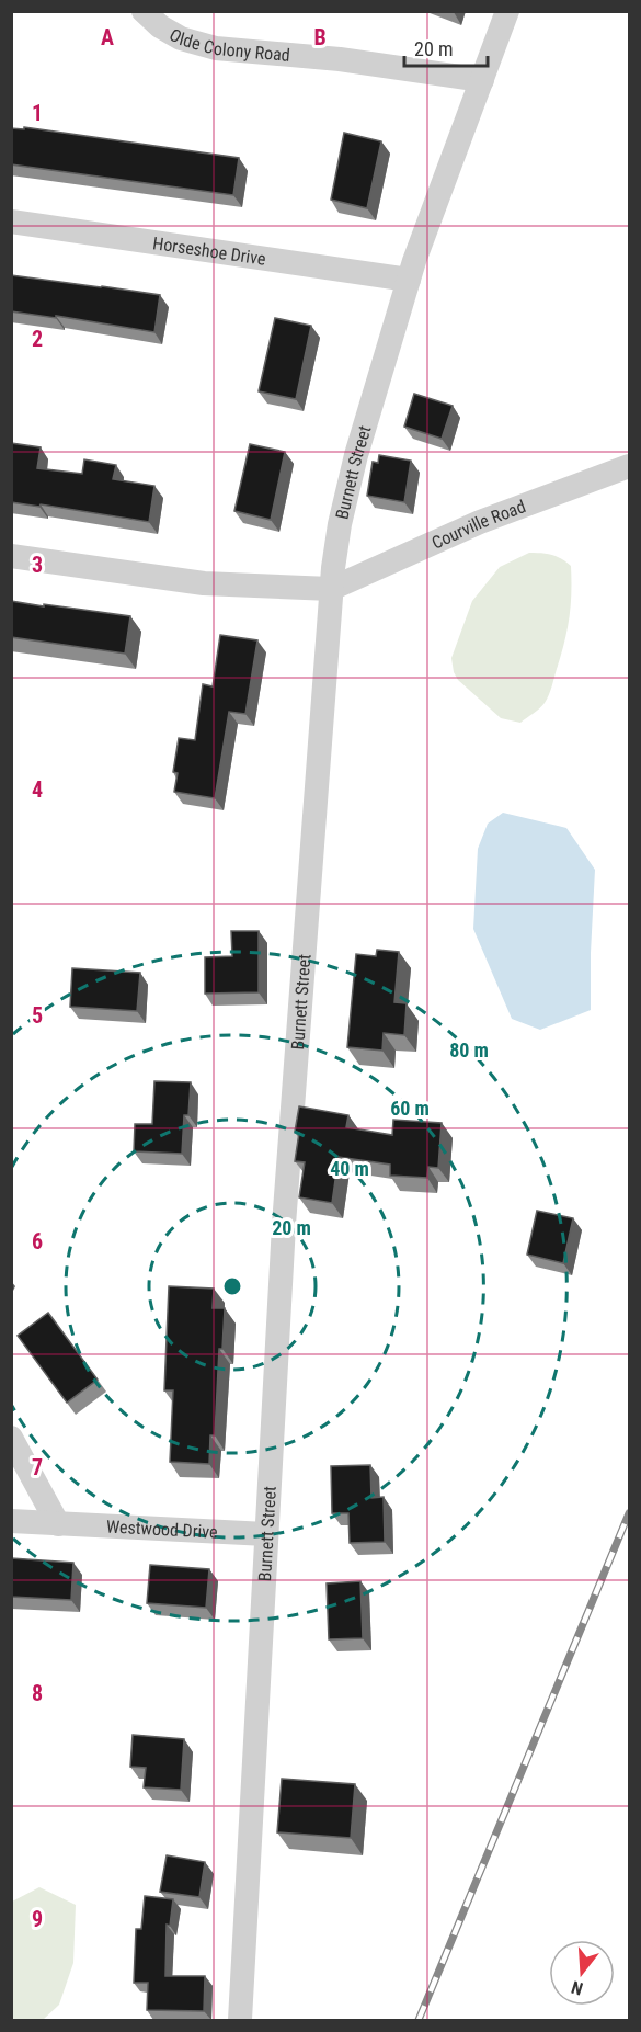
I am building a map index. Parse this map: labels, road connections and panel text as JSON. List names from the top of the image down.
{
  "streets": {
    "street": [
      "Olde Colony Road",
      "Horseshoe Drive",
      "Burnett Street",
      "Courville Road",
      "Westwood Drive"
    ]
  },
  "crossings": [
    ["Olde Colony Road", "Burnett Street"],
    ["Horseshoe Drive", "Burnett Street"],
    ["Burnett Street", "Courville Road"],
    ["Burnett Street", "Westwood Drive"]
  ],
  "scale_bar": "20 m",
  "north": "bottom",
  "grid": {
    "columns": ["A", "B"],
    "rows": [
      "1",
      "2",
      "3",
      "4",
      "5",
      "6",
      "7",
      "8",
      "9"
    ]
  },
  "rings": [
    "80 m",
    "60 m",
    "40 m",
    "20 m"
  ]
}
